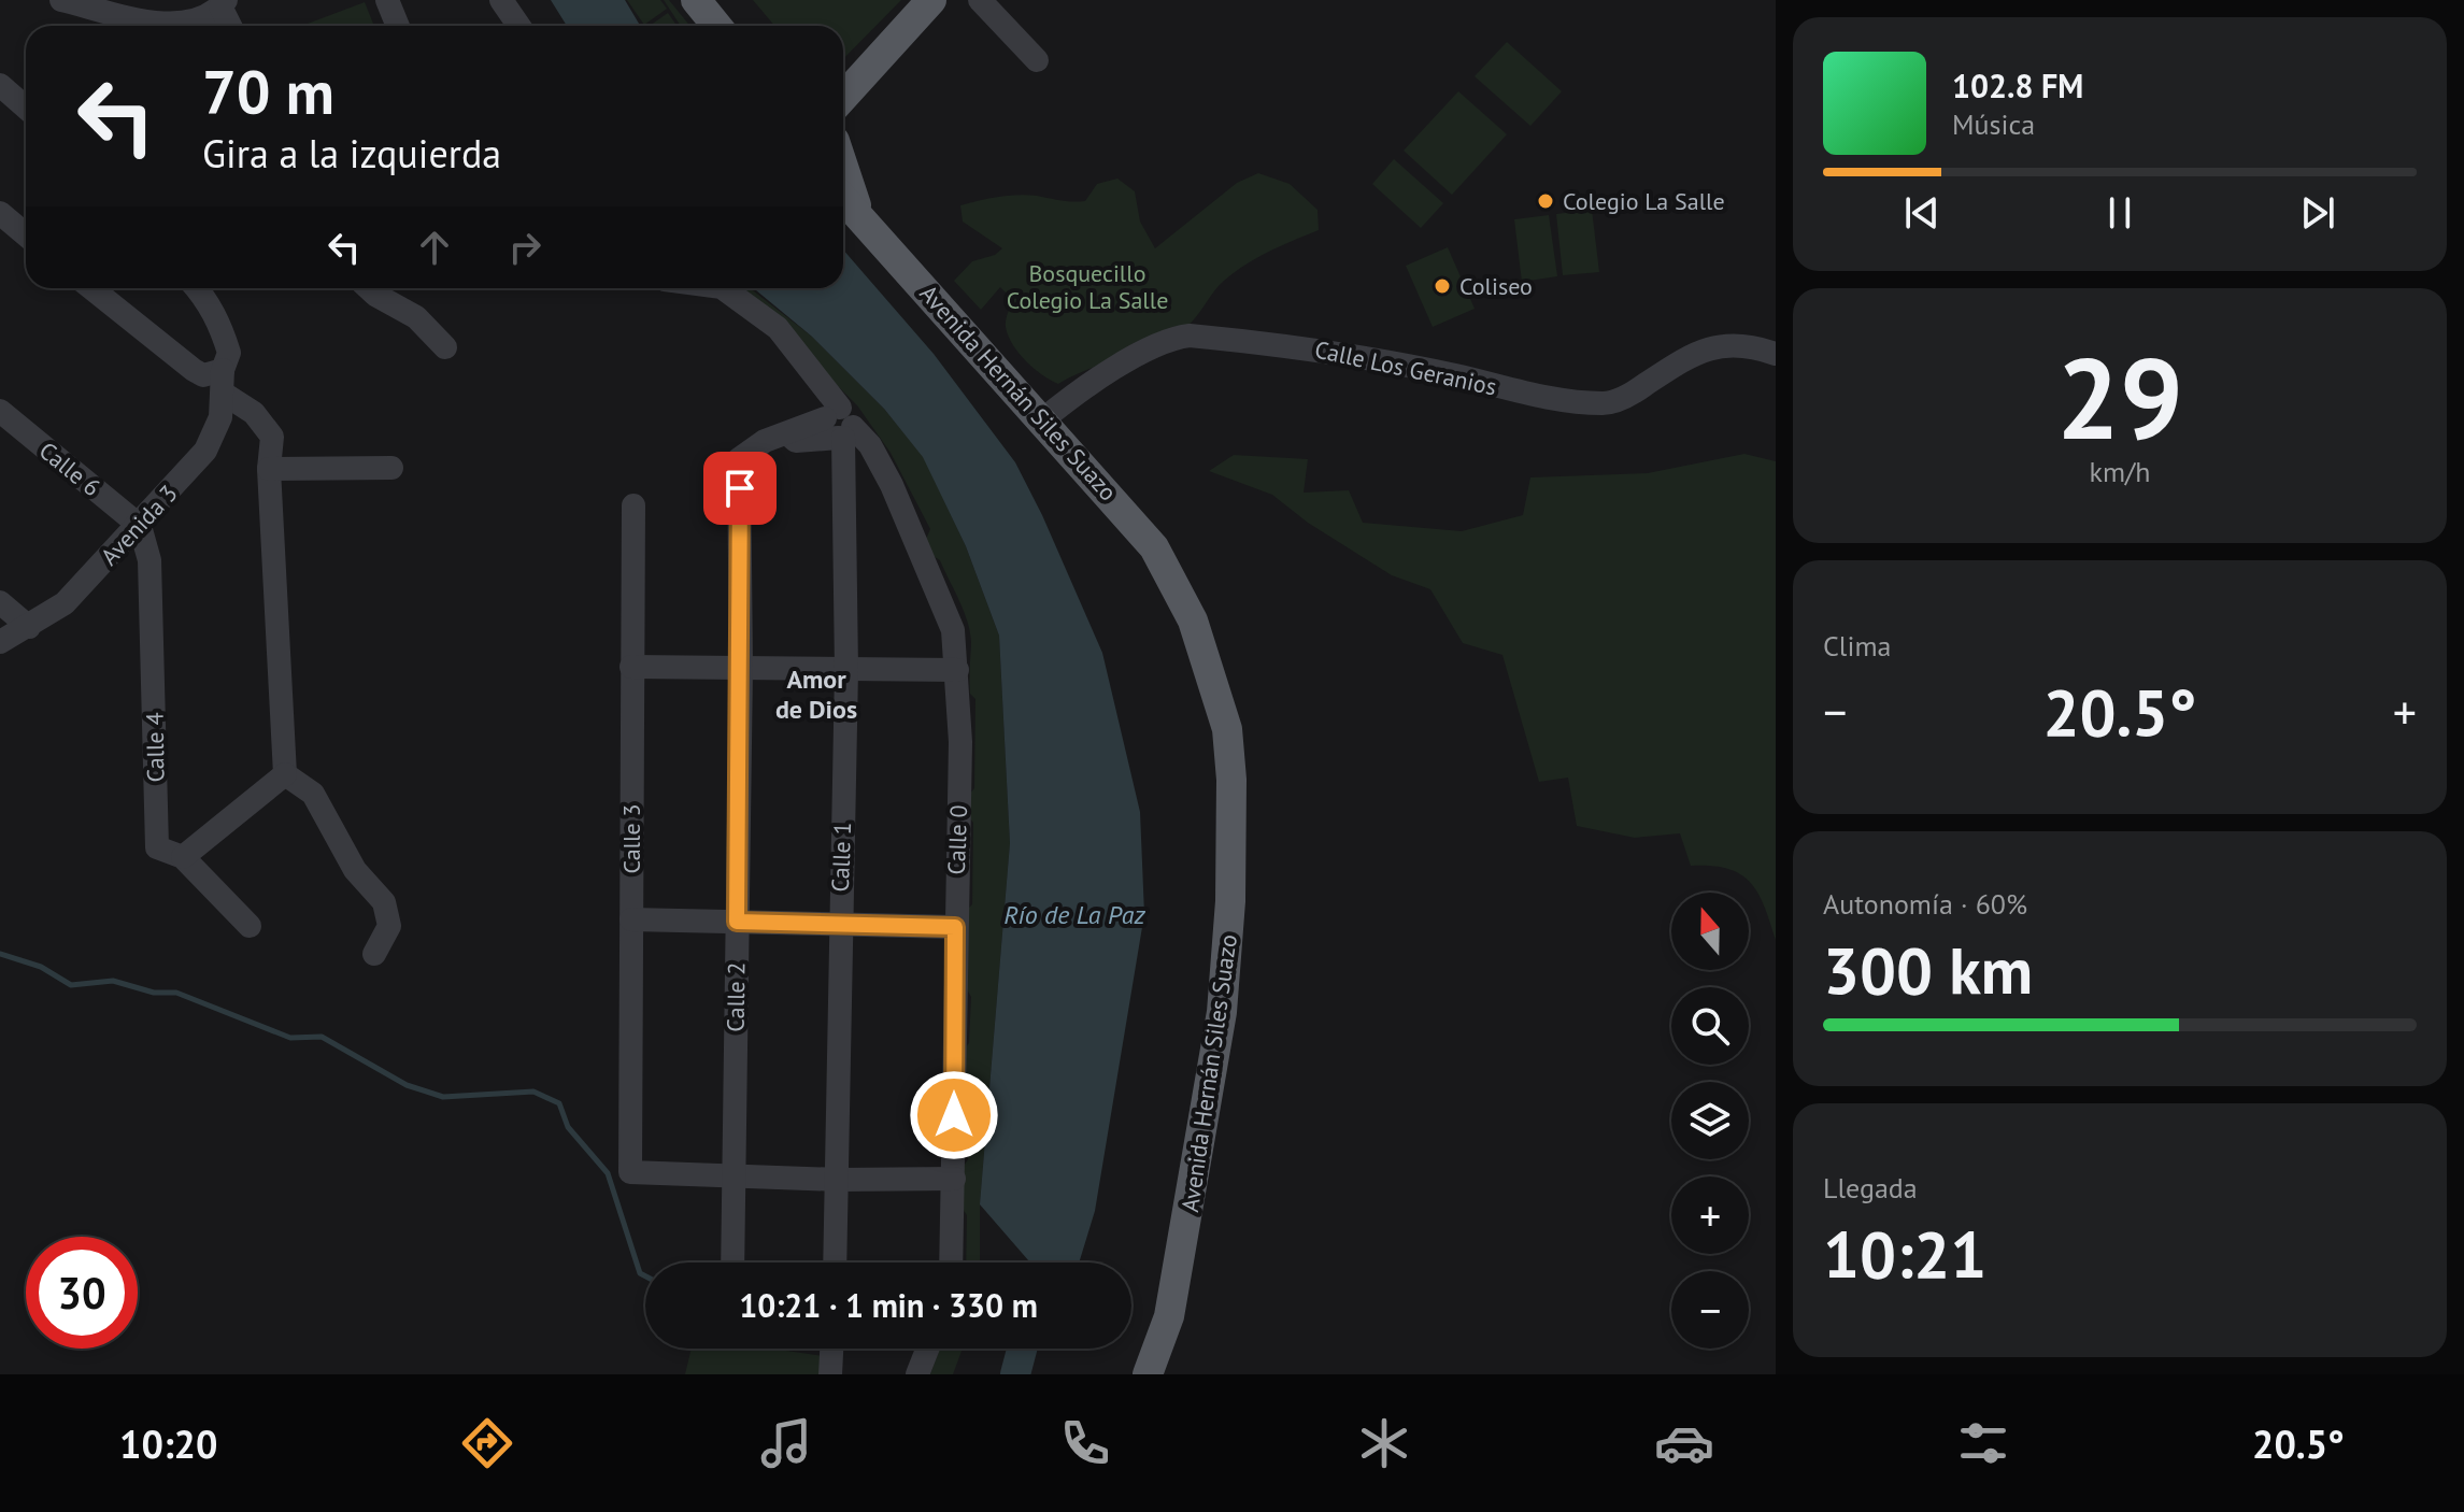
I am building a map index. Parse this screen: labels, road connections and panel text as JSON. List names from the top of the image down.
{
  "streets": {
    "main road": ["Avenida Hernán Siles Suazo"],
    "street": [
      "Calle Los Geranios",
      "Calle 6",
      "Avenida 3",
      "Calle 4",
      "Calle 3",
      "Calle 0",
      "Calle 1",
      "Calle 2"
    ]
  },
  "crossings": [
    ["Calle Los Geranios", "Avenida Hernán Siles Suazo"],
    ["Calle 6", "Avenida 3"],
    ["Calle 6", "Calle 4"],
    ["Avenida 3", "Calle 4"],
    ["Calle 3", "Calle 2"],
    ["Calle 0", "Calle 1"],
    ["Calle 0", "Calle 2"],
    ["Calle 1", "Calle 2"]
  ],
  "districts": ["Amor de Dios"],
  "water": ["Río de La Paz"],
  "parks": ["Bosquecillo Colegio La Salle"],
  "places": ["Colegio La Salle", "Coliseo"],
  "north": "top",
  "page": {
    "turn": ["70 m", "Gira a la izquierda"],
    "song": ["102.8 FM", "Música"],
    "tile": [
      ["29", "km/h"],
      "Clima",
      ["Autonomía · 60%", "300 km"],
      ["Llegada", "10:21"]
    ],
    "heat": ["−", "20.5°", "+"],
    "map_buttons": ["+", "−"],
    "limit": "30",
    "trip": "10:21 · 1 min · 330 m",
    "tabs": ["10:20", "20.5°"]
  }
}
